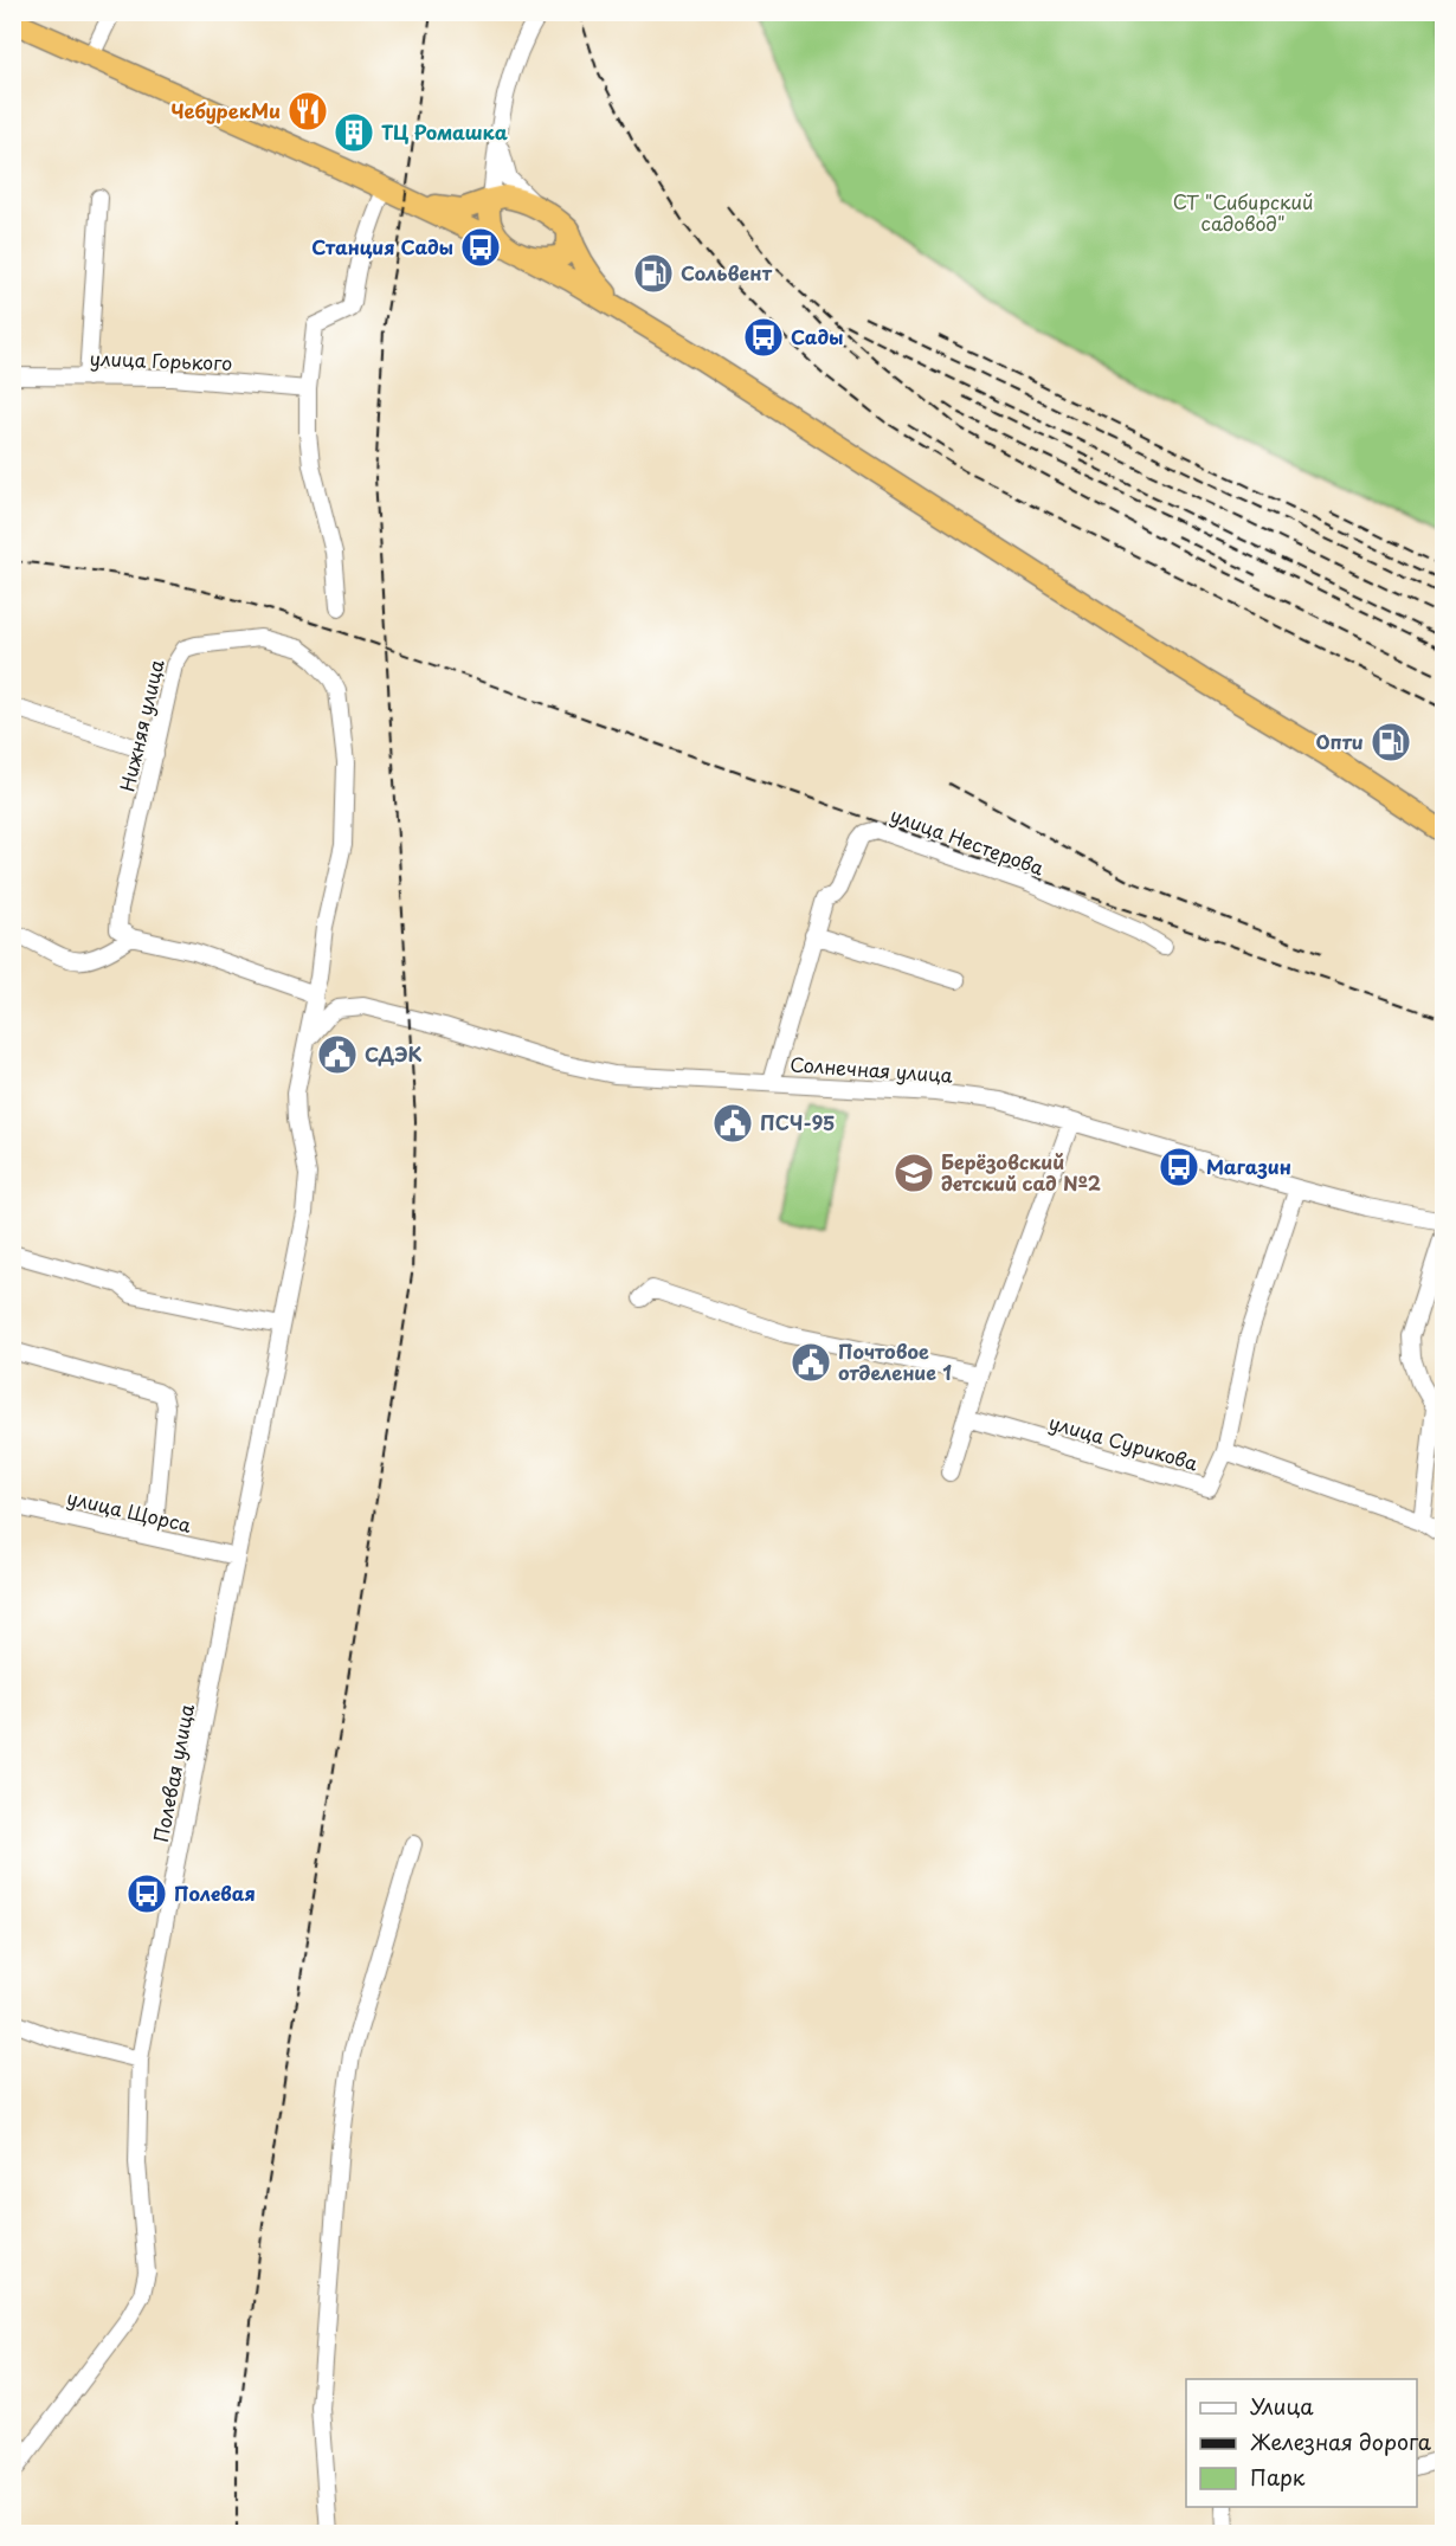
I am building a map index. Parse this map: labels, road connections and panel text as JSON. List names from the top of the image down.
{
  "streets": {
    "street": [
      "улица Горького",
      "Нижняя улица",
      "улица Нестерова",
      "Солнечная улица",
      "улица Сурикова",
      "улица Щорса",
      "Полевая улица"
    ]
  },
  "crossings": [
    ["Нижняя улица", "Полевая улица"],
    ["улица Нестерова", "Солнечная улица"],
    ["Солнечная улица", "Полевая улица"],
    ["улица Щорса", "Полевая улица"]
  ],
  "parks": ["СТ \"Сибирский садовод\""],
  "places": {
    "restaurant": ["ЧебурекМи"],
    "building": ["ТЦ Ромашка"],
    "bus stop": [
      "Станция Сады",
      "Сады",
      "Магазин",
      "Полевая"
    ],
    "fuel station": ["Сольвент", "Опти"],
    "public building": ["СДЭК", "ПСЧ-95", "Почтовое отделение 1"],
    "school or university": ["Берёзовский детский сад №2"]
  },
  "legend": ["Улица", "Железная дорога", "Парк"]
}
